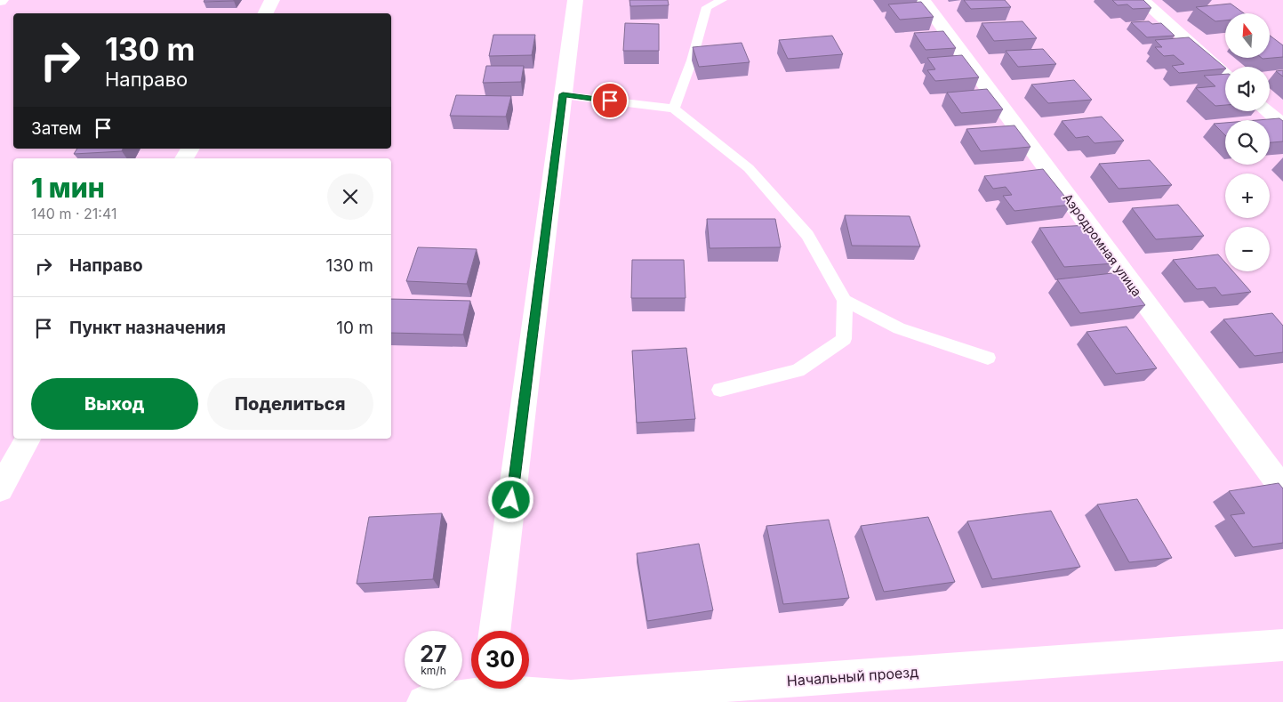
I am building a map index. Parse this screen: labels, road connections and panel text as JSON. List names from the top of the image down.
{
  "streets": {
    "street": ["Аэродромная улица", "Начальный проезд"]
  },
  "north": "top",
  "page": {
    "map_buttons": ["+", "−"],
    "turn": ["130 m", "Направо"],
    "then": "Затем",
    "heading": ["1 мин", "140 m · 21:41"],
    "list": [
      {
        "name": "Направо",
        "value": "130 m"
      },
      {
        "name": "Пункт назначения",
        "value": "10 m"
      }
    ],
    "buttons": ["Выход", "Поделиться"],
    "speed": "27 km/h",
    "limit": "30"
  }
}
